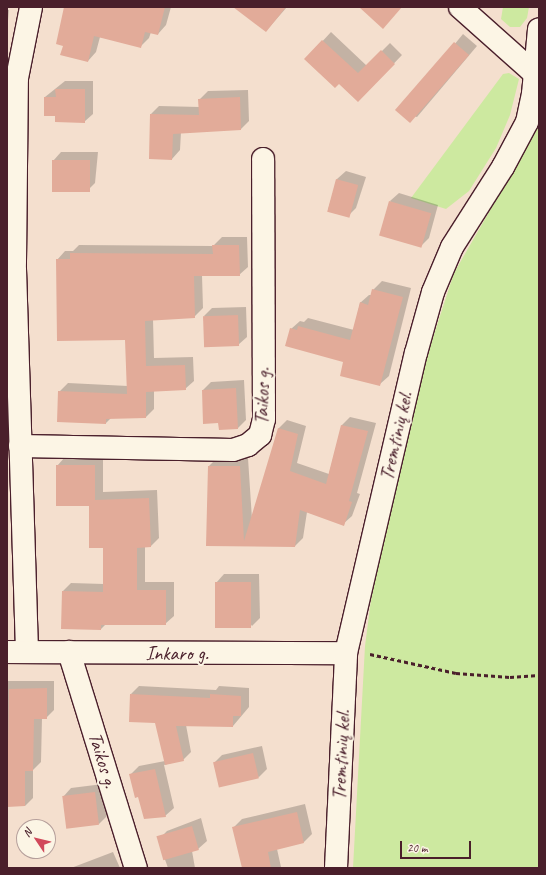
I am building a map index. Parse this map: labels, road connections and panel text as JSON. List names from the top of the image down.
{
  "streets": {
    "street": ["Taikos g.", "Tremtinių kel.", "Inkaro g."]
  },
  "crossings": [
    ["Taikos g.", "Inkaro g."],
    ["Tremtinių kel.", "Inkaro g."]
  ],
  "scale_bar": "20 m",
  "north": "top left"
}
